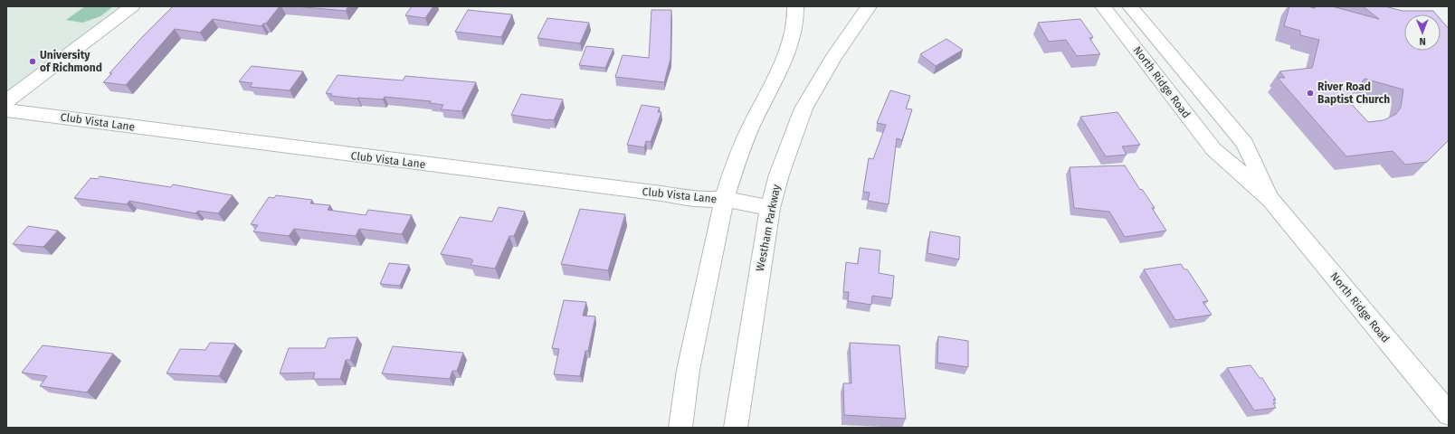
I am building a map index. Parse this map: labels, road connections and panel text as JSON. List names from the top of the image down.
{
  "streets": {
    "street": ["North Ridge Road", "Club Vista Lane", "Westham Parkway"]
  },
  "crossings": [
    ["Club Vista Lane", "Westham Parkway"]
  ],
  "places": ["University of Richmond", "River Road Baptist Church"],
  "north": "bottom"
}
